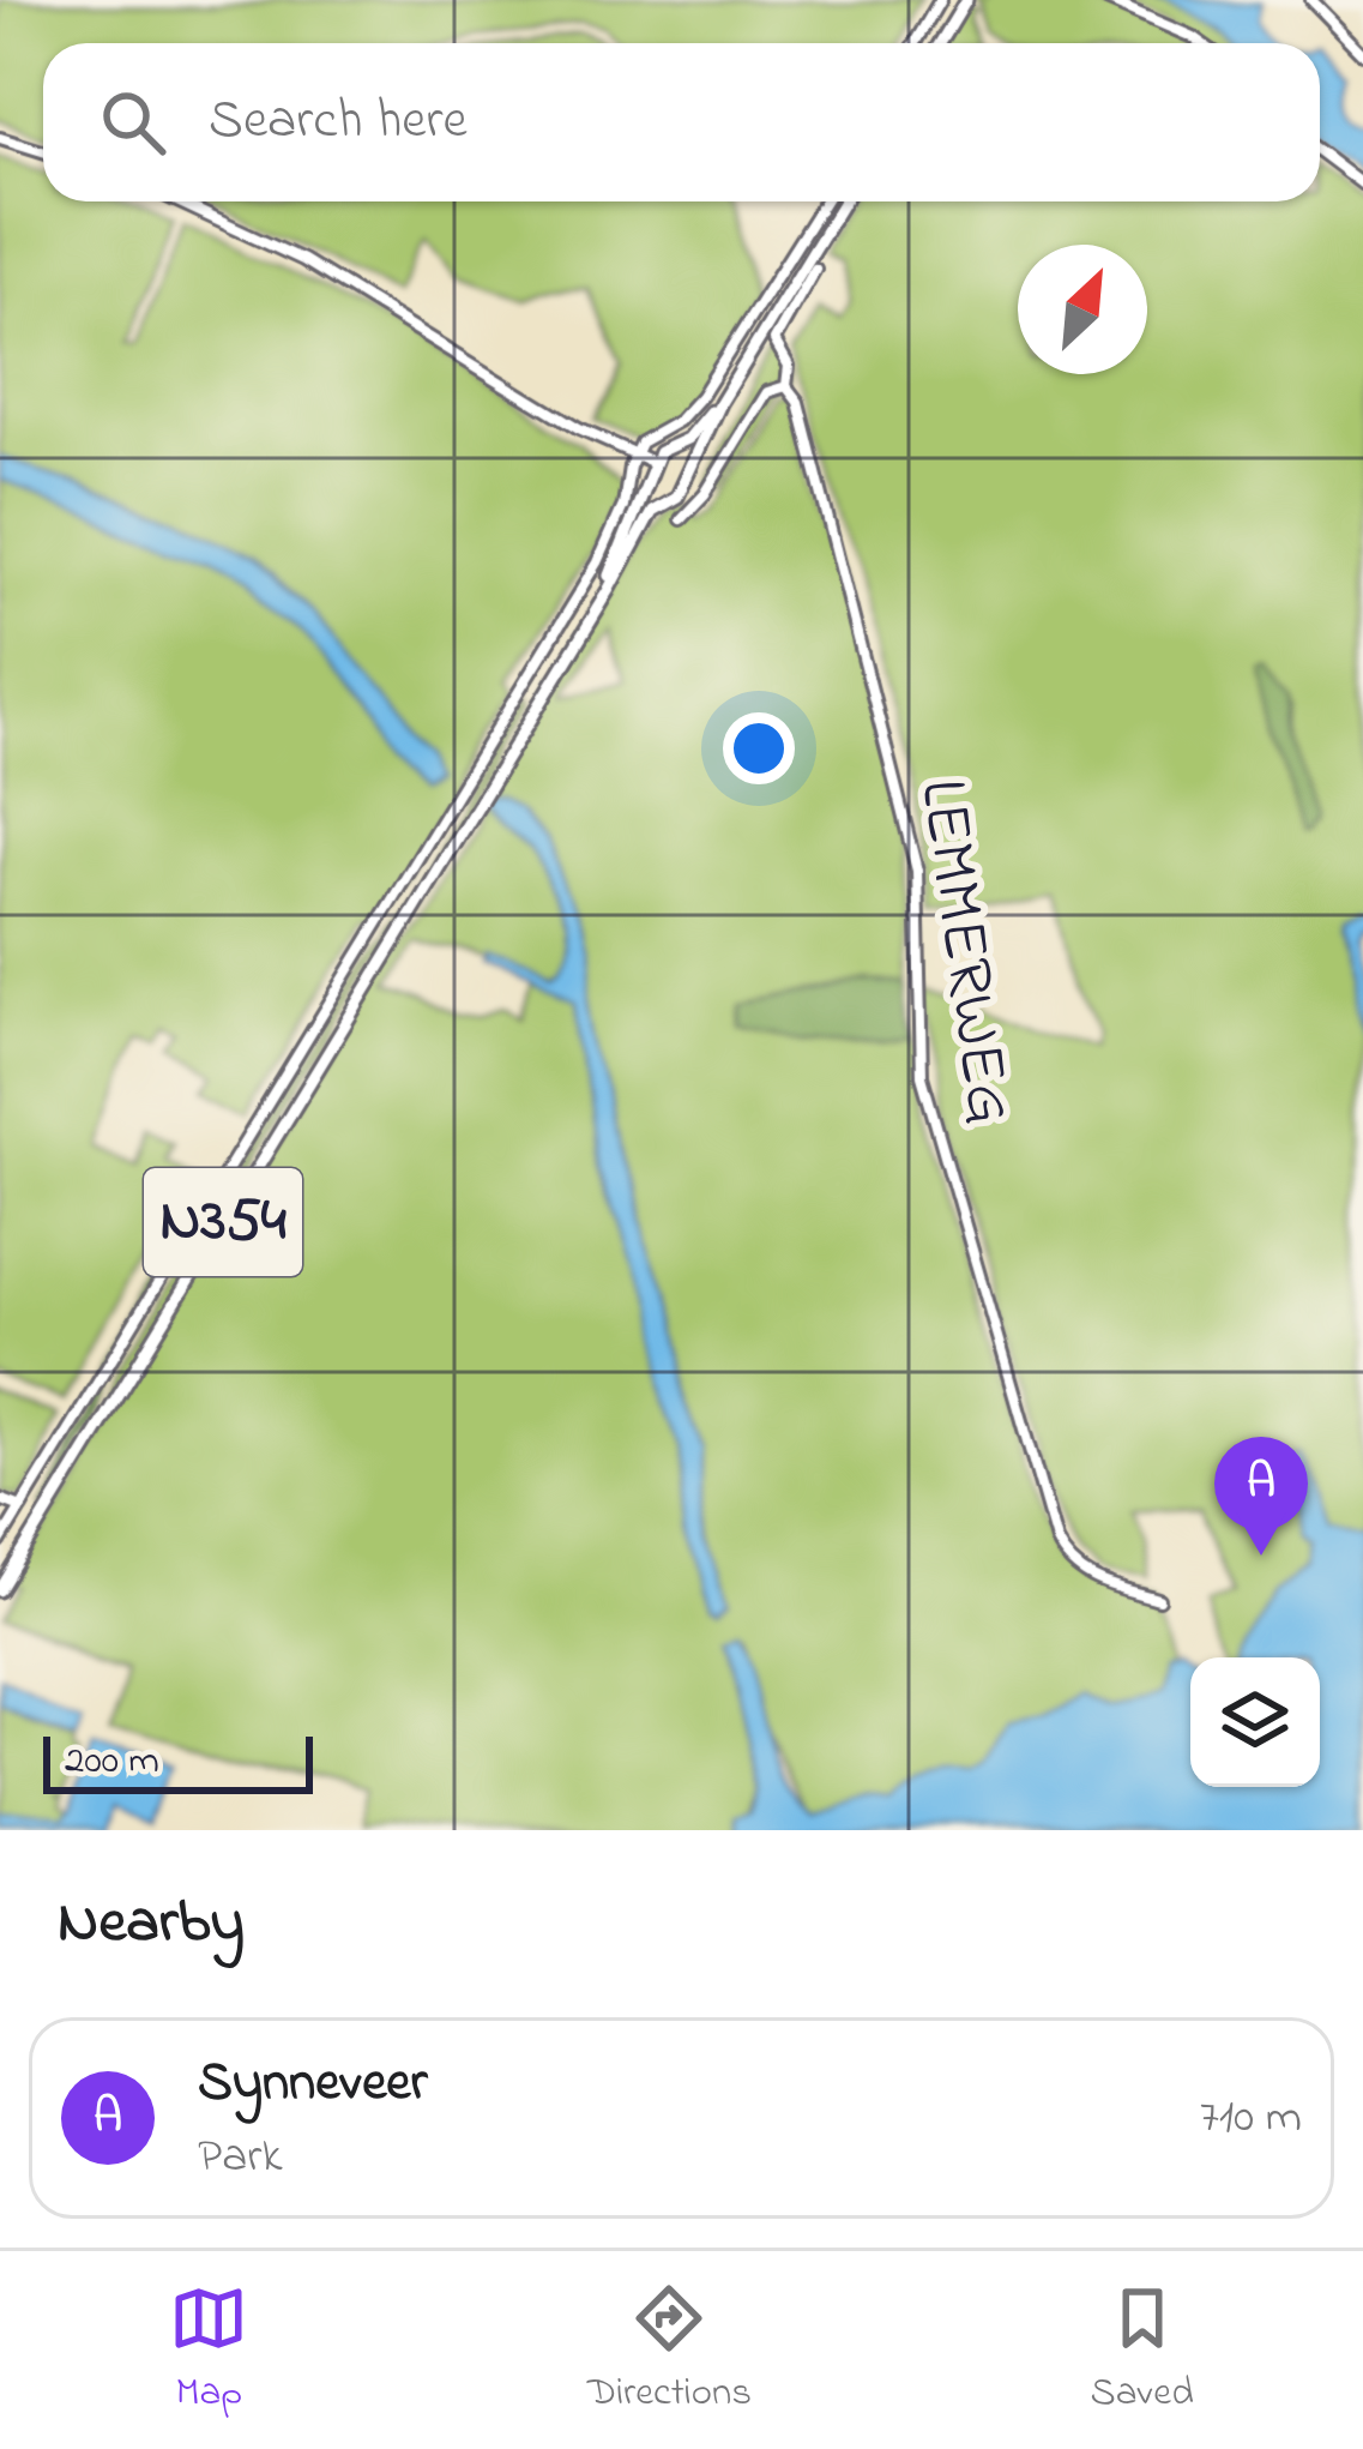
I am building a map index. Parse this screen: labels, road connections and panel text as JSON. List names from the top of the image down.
{
  "streets": {
    "main road": ["N354"],
    "street": ["LEMMERWEG"]
  },
  "scale_bar": "200 m",
  "north": "top right",
  "page": {
    "search": "Search here",
    "pins": "A",
    "scale": "200 m",
    "heading": "Nearby",
    "list": [
      {
        "mark": "A",
        "name": "Synneveer",
        "note": "Park",
        "value": "710 m"
      }
    ],
    "nav": ["Map", "Directions", "Saved"]
  }
}
